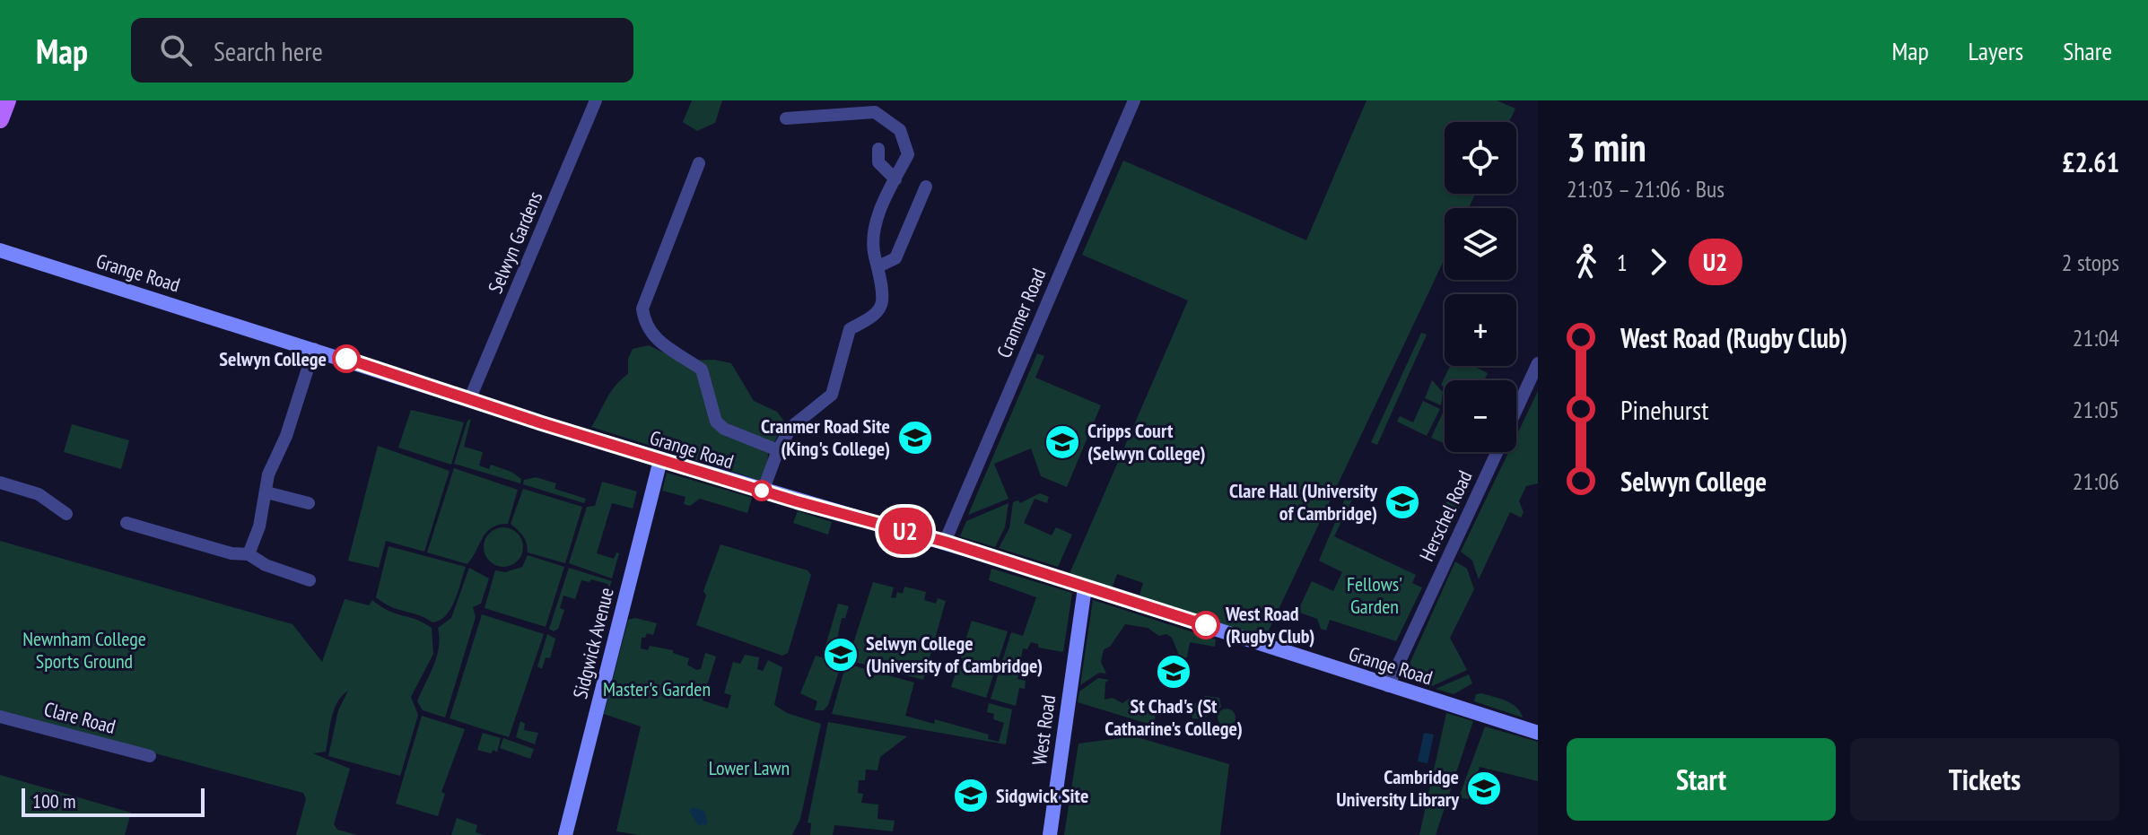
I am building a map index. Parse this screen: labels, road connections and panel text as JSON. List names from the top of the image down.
{
  "streets": {
    "street": [
      "Selwyn Gardens",
      "Grange Road",
      "Cranmer Road",
      "Herschel Road",
      "Sidgwick Avenue",
      "Clare Road",
      "West Road"
    ]
  },
  "crossings": [
    ["Selwyn Gardens", "Grange Road"],
    ["Grange Road", "Cranmer Road"],
    ["Grange Road", "Herschel Road"],
    ["Grange Road", "Sidgwick Avenue"],
    ["Grange Road", "West Road"]
  ],
  "parks": [
    "Fellows' Garden",
    "Newnham College Sports Ground",
    "Master's Garden",
    "Lower Lawn"
  ],
  "places": {
    "other": ["Selwyn College", "West Road (Rugby Club)"],
    "school or university": [
      "Cranmer Road Site (King's College)",
      "Cripps Court (Selwyn College)",
      "Clare Hall (University of Cambridge)",
      "Selwyn College (University of Cambridge)",
      "St Chad's (St Catharine's College)",
      "Cambridge University Library",
      "Sidgwick Site"
    ]
  },
  "lines": ["bus line U2"],
  "scale_bar": "100 m",
  "page": {
    "header": "Map",
    "search": "Search here",
    "nav": ["Map", "Layers", "Share"],
    "on_map": "U2",
    "heading": ["3 min", "21:03 – 21:06 · Bus", "£2.61"],
    "map_buttons": ["+", "−"],
    "legs": ["1", "U2", "2 stops"],
    "list": [
      {
        "name": "West Road (Rugby Club)",
        "value": "21:04"
      },
      {
        "name": "Pinehurst",
        "value": "21:05"
      },
      {
        "name": "Selwyn College",
        "value": "21:06"
      }
    ],
    "buttons": ["Start", "Tickets"],
    "scale": "100 m"
  }
}
